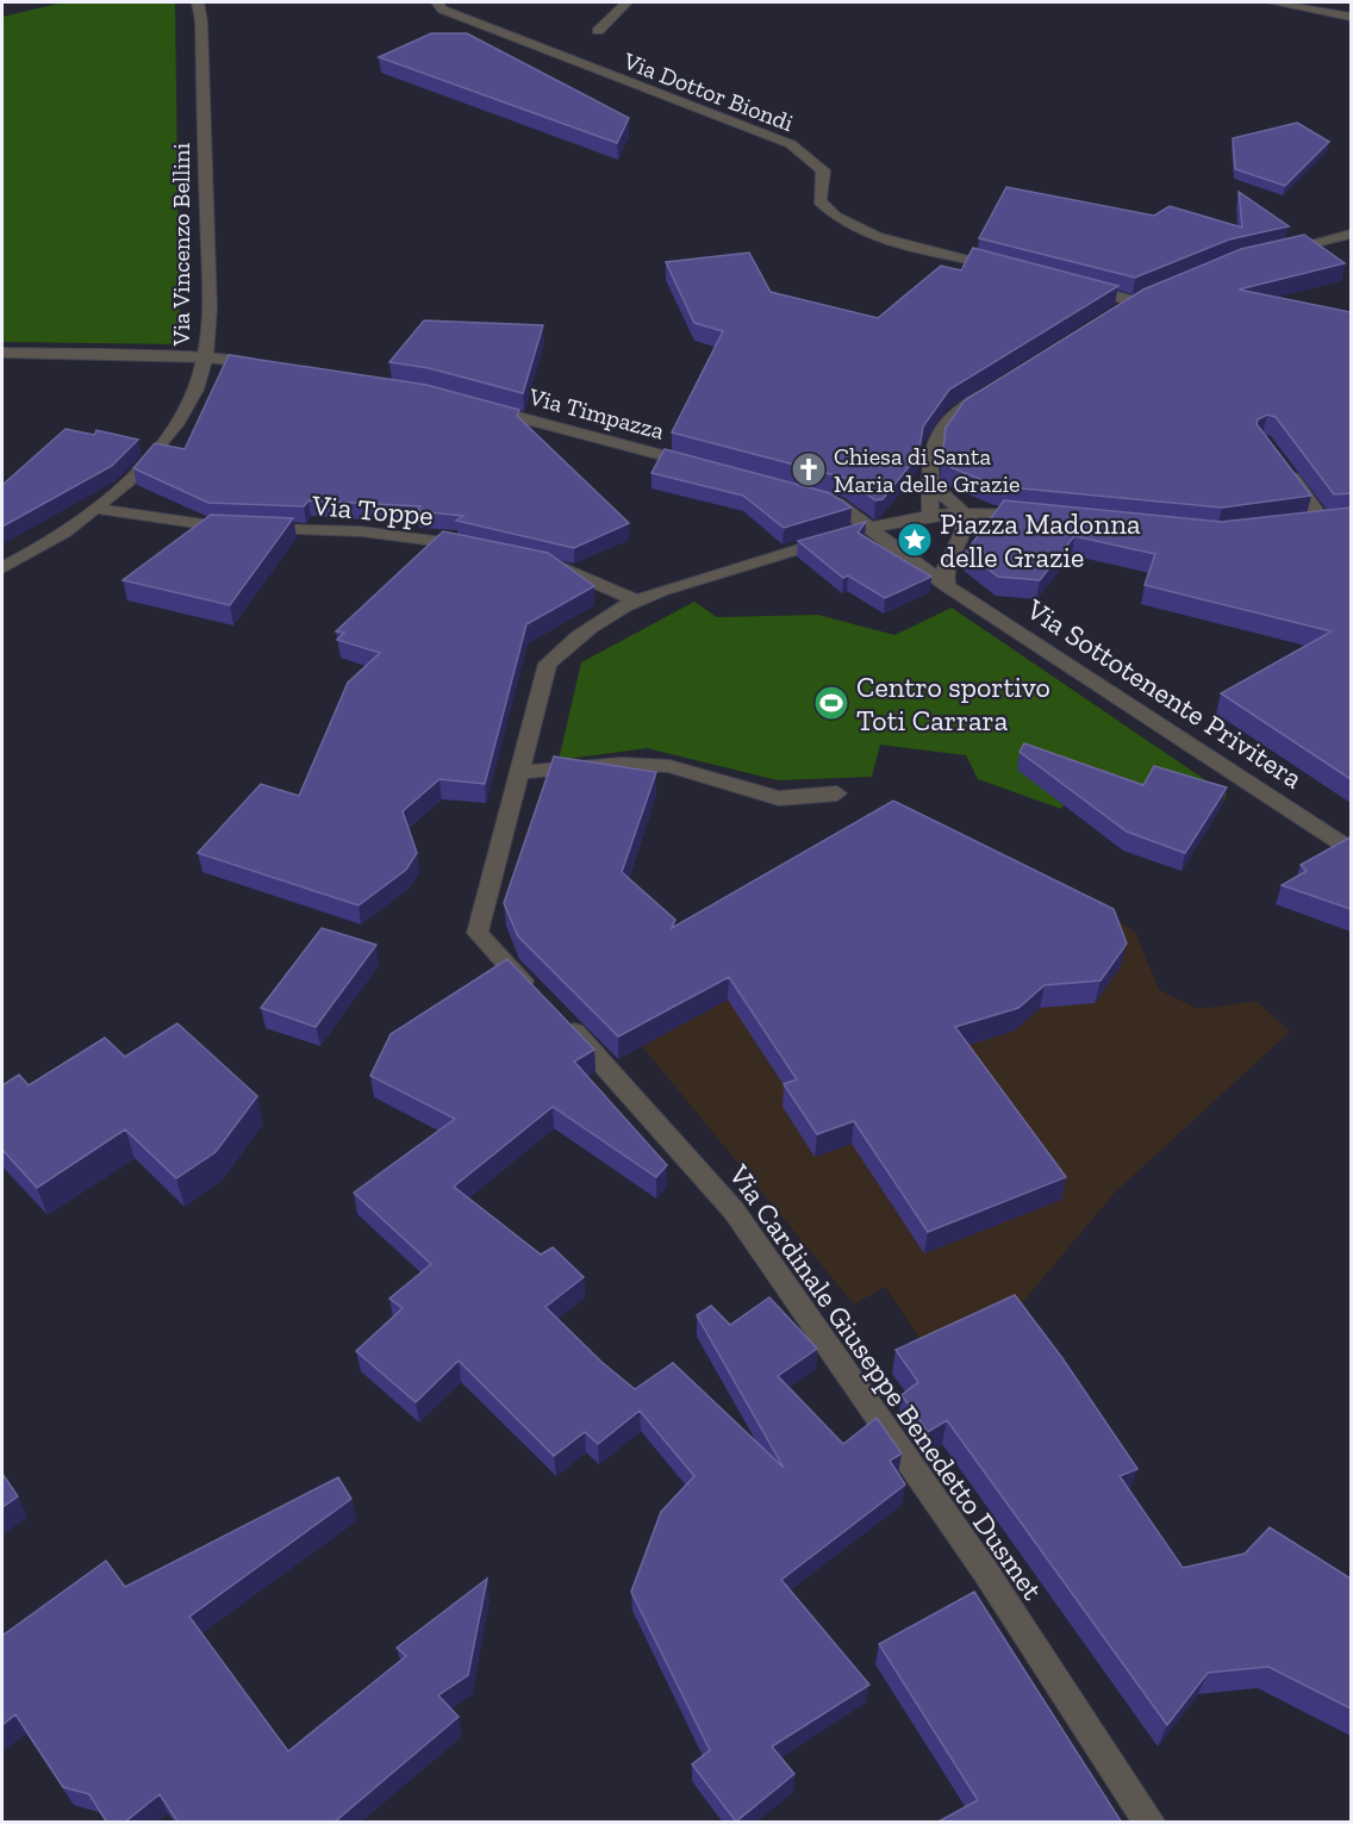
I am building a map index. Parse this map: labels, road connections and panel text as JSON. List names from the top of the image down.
{
  "streets": {
    "street": [
      "Via Dottor Biondi",
      "Via Vincenzo Bellini",
      "Via Timpazza",
      "Via Toppe",
      "Via Sottotenente Privitera",
      "Via Cardinale Giuseppe Benedetto Dusmet"
    ]
  },
  "crossings": [
    ["Via Vincenzo Bellini", "Via Toppe"],
    ["Via Sottotenente Privitera", "Via Cardinale Giuseppe Benedetto Dusmet"]
  ],
  "places": {
    "church": ["Chiesa di Santa Maria delle Grazie"],
    "place": ["Piazza Madonna delle Grazie"],
    "sports": ["Centro sportivo Toti Carrara"]
  }
}
